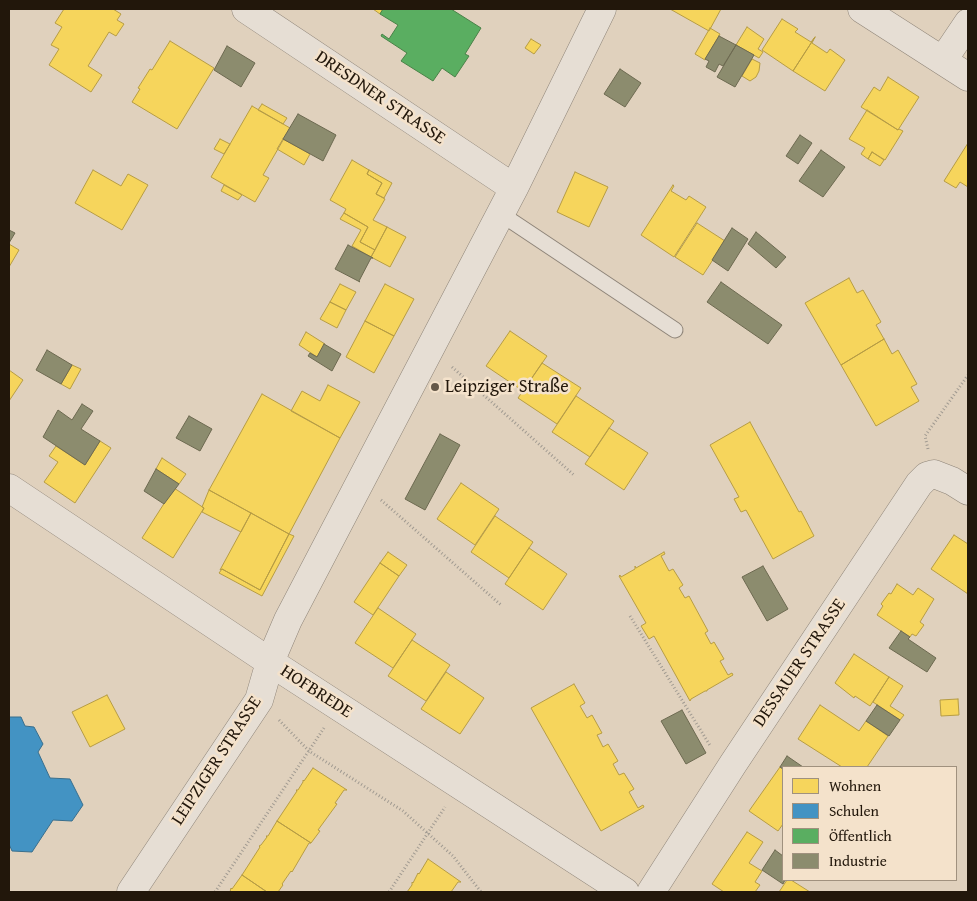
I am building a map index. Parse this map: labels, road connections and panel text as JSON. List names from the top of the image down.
{
  "streets": {
    "street": [
      "DRESDNER STRASSE",
      "DESSAUER STRASSE",
      "HOFBREDE",
      "LEIPZIGER STRASSE"
    ]
  },
  "crossings": [
    ["DRESDNER STRASSE", "LEIPZIGER STRASSE"],
    ["HOFBREDE", "LEIPZIGER STRASSE"]
  ],
  "places": ["Leipziger Straße"],
  "legend": [
    "Wohnen",
    "Schulen",
    "Öffentlich",
    "Industrie"
  ]
}
